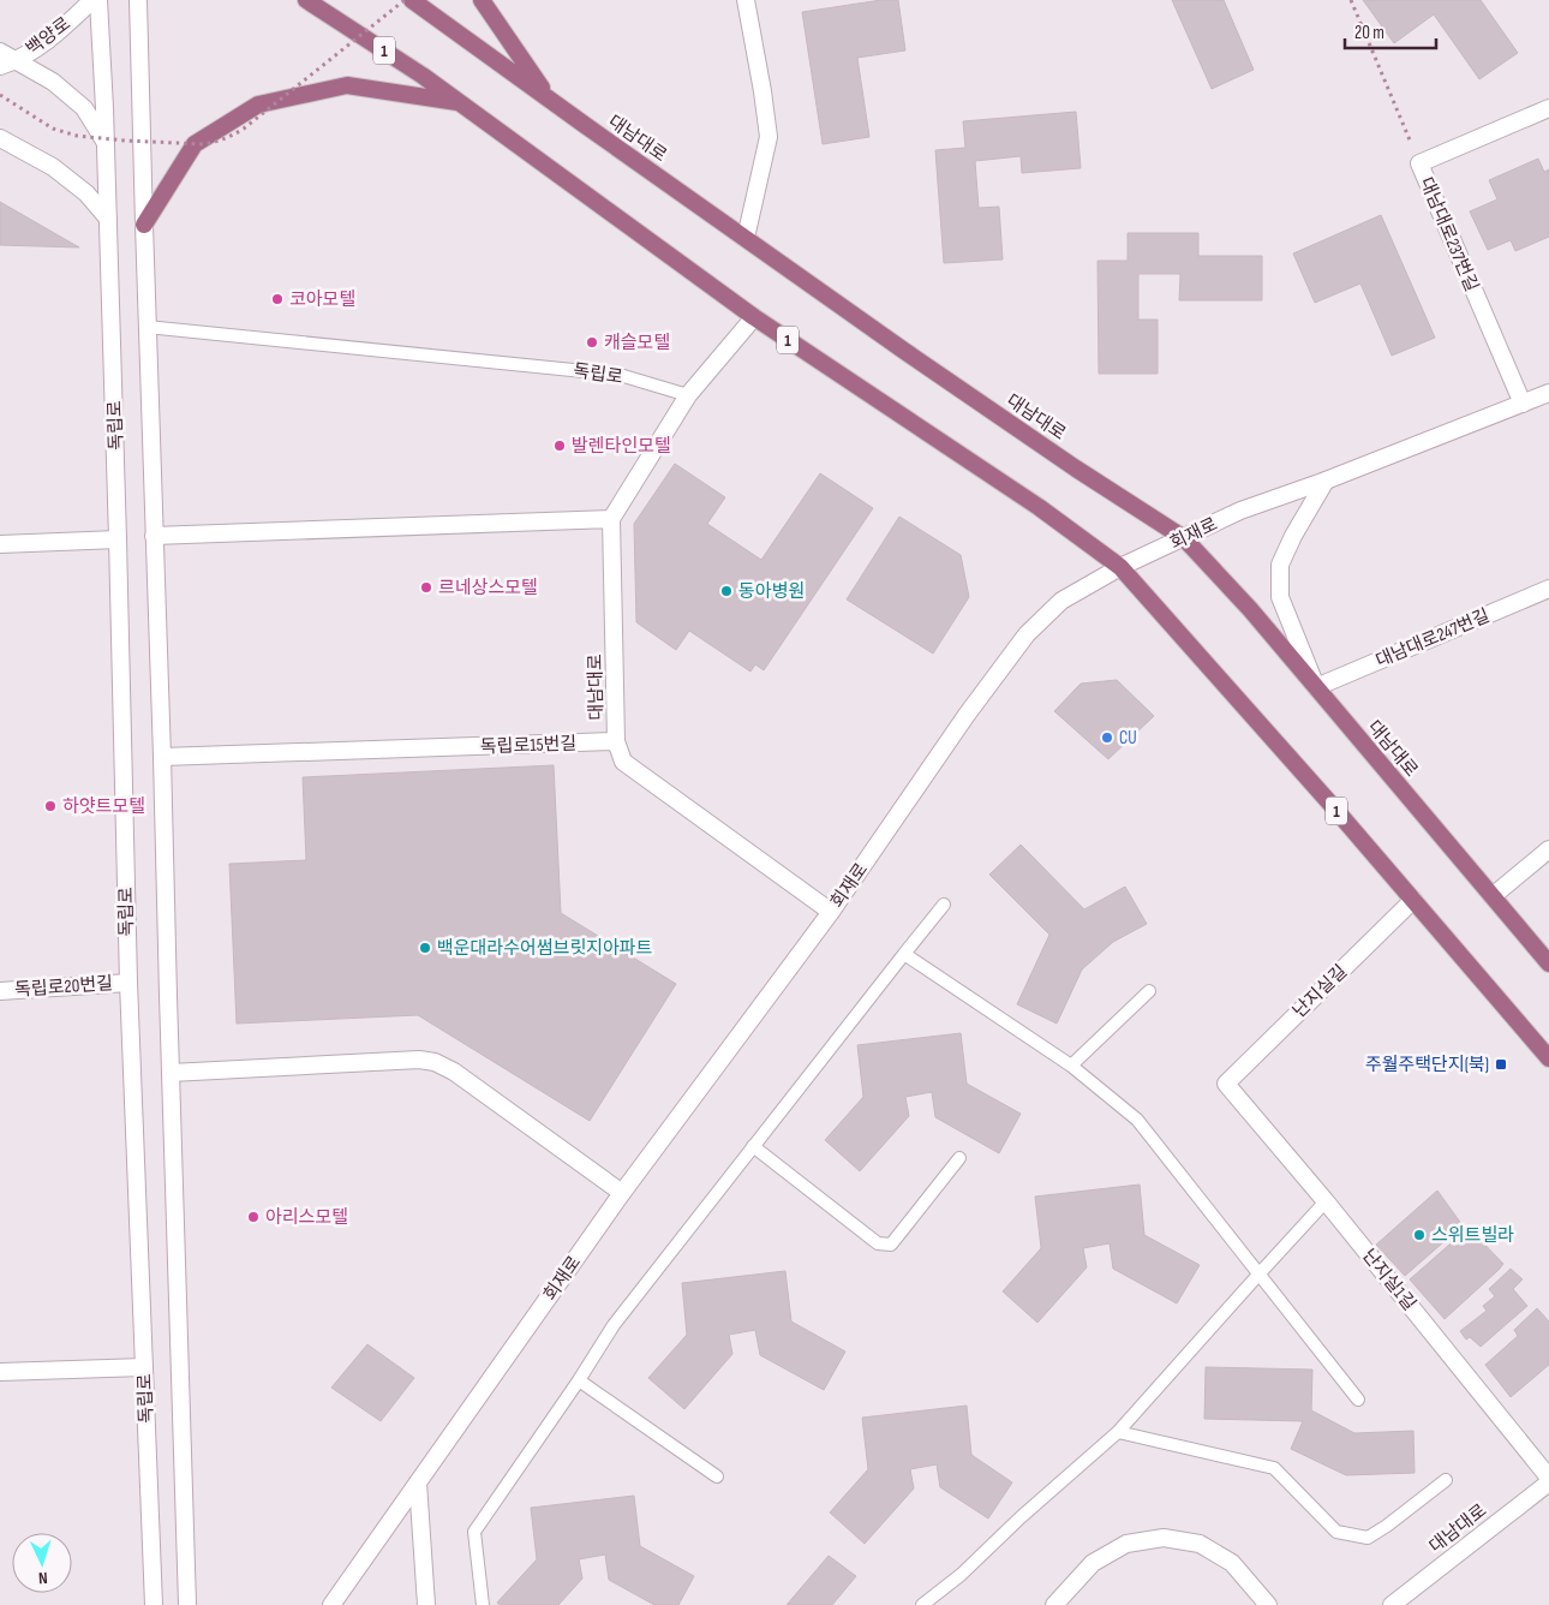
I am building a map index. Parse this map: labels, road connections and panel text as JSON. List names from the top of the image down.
{
  "streets": {
    "main road": ["1", "대남대로"],
    "street": [
      "백양로",
      "대남대로237번길",
      "독립로",
      "회재로",
      "대남대로247번길",
      "독립로15번길",
      "독립로20번길",
      "난지실길",
      "난지실1길"
    ]
  },
  "crossings": [
    ["1", "회재로"],
    ["1", "난지실길"],
    ["대남대로", "회재로"],
    ["대남대로", "대남대로247번길"],
    ["대남대로", "독립로15번길"],
    ["대남대로237번길", "회재로"],
    ["독립로", "독립로15번길"],
    ["독립로", "독립로20번길"],
    ["난지실길", "난지실1길"]
  ],
  "places": {
    "other": [
      "코아모텔",
      "캐슬모텔",
      "발렌타인모텔",
      "르네상스모텔",
      "동아병원",
      "CU",
      "하얏트모텔",
      "백운대라수어썸브릿지아파트",
      "아리스모텔",
      "스위트빌라"
    ],
    "transit": ["주월주택단지(북)"]
  },
  "scale_bar": "20 m",
  "north": "bottom"
}
